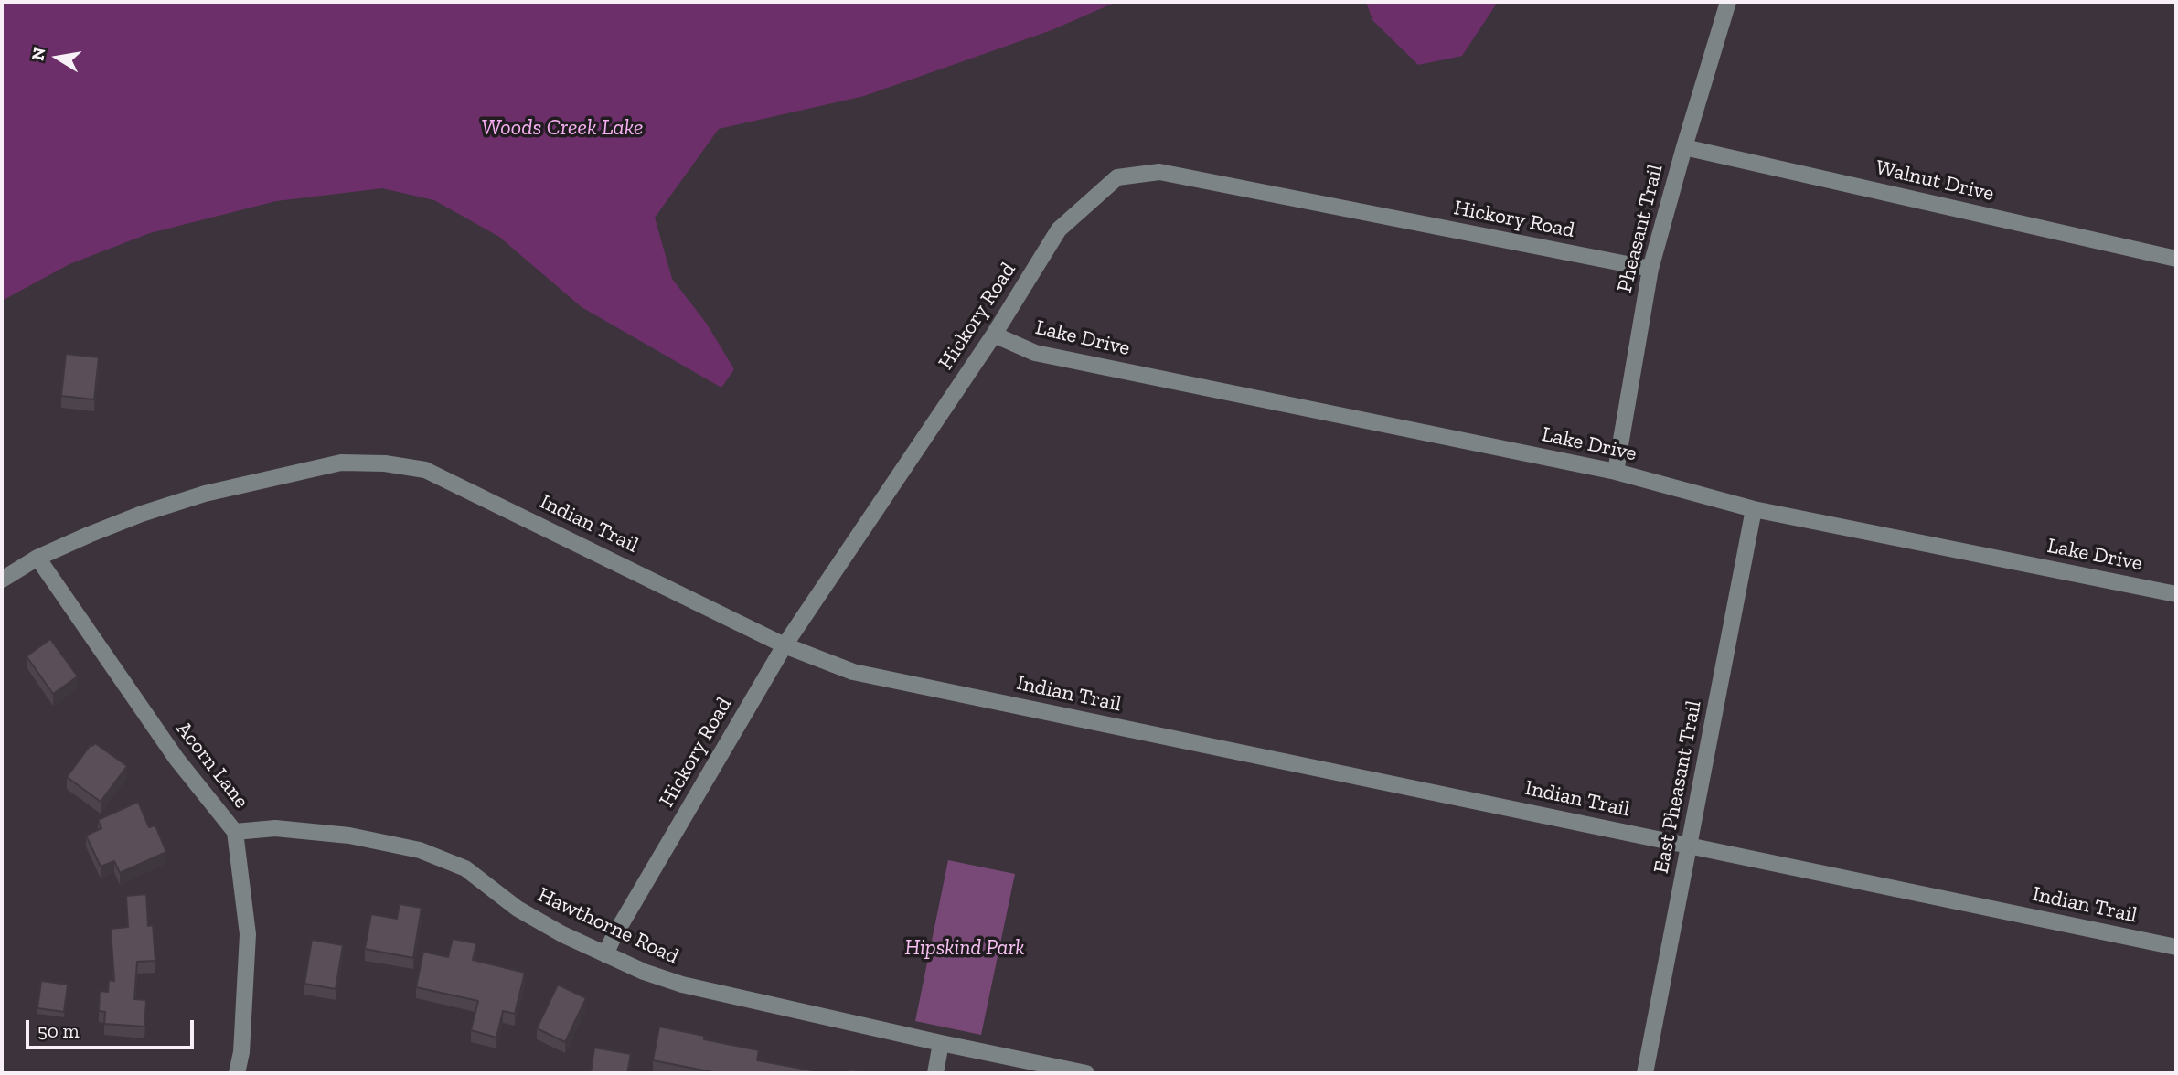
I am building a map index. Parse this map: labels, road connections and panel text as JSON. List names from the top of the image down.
{
  "streets": {
    "street": [
      "Walnut Drive",
      "Hickory Road",
      "Pheasant Trail",
      "Lake Drive",
      "Indian Trail",
      "Acorn Lane",
      "East Pheasant Trail",
      "Hawthorne Road"
    ]
  },
  "crossings": [
    ["Walnut Drive", "Pheasant Trail"],
    ["Hickory Road", "Pheasant Trail"],
    ["Hickory Road", "Lake Drive"],
    ["Hickory Road", "Indian Trail"],
    ["Hickory Road", "Hawthorne Road"],
    ["Pheasant Trail", "Lake Drive"],
    ["Lake Drive", "East Pheasant Trail"],
    ["Indian Trail", "Acorn Lane"],
    ["Indian Trail", "East Pheasant Trail"],
    ["Acorn Lane", "Hawthorne Road"]
  ],
  "water": ["Woods Creek Lake"],
  "parks": ["Hipskind Park"],
  "scale_bar": "50 m",
  "north": "left"
}
